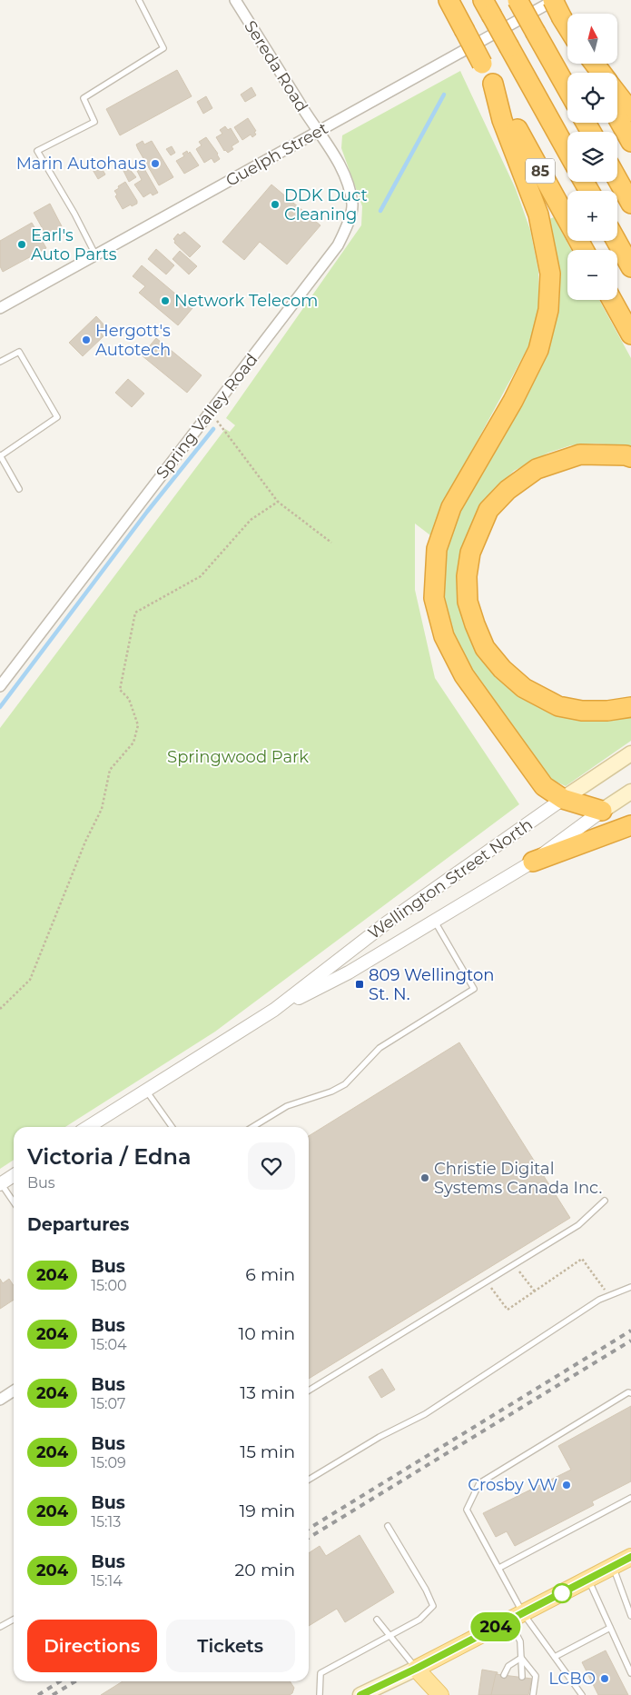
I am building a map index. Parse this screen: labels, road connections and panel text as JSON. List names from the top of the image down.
{
  "streets": {
    "highway": ["85"],
    "main road": ["Wellington Street North"],
    "street": ["Sereda Road", "Guelph Street", "Spring Valley Road"]
  },
  "crossings": [
    ["Sereda Road", "Guelph Street"],
    ["Sereda Road", "Spring Valley Road"],
    ["Guelph Street", "Spring Valley Road"]
  ],
  "parks": ["Springwood Park"],
  "places": {
    "other": [
      "Marin Autohaus",
      "DDK Duct Cleaning",
      "Earl's Auto Parts",
      "Network Telecom",
      "Hergott's Autotech",
      "Christie Digital Systems Canada Inc.",
      "Crosby VW",
      "LCBO"
    ],
    "transit": ["809 Wellington St. N."]
  },
  "lines": ["bus line 204"],
  "north": "top",
  "page": {
    "on_map": "204",
    "map_buttons": ["+", "−"],
    "heading": [
      ["Victoria / Edna", "Bus"],
      "Departures"
    ],
    "list": [
      {
        "mark": "204",
        "name": "Bus",
        "note": "15:00",
        "value": "6 min"
      },
      {
        "mark": "204",
        "name": "Bus",
        "note": "15:04",
        "value": "10 min"
      },
      {
        "mark": "204",
        "name": "Bus",
        "note": "15:07",
        "value": "13 min"
      },
      {
        "mark": "204",
        "name": "Bus",
        "note": "15:09",
        "value": "15 min"
      },
      {
        "mark": "204",
        "name": "Bus",
        "note": "15:13",
        "value": "19 min"
      },
      {
        "mark": "204",
        "name": "Bus",
        "note": "15:14",
        "value": "20 min"
      }
    ],
    "buttons": ["Directions", "Tickets"]
  }
}
